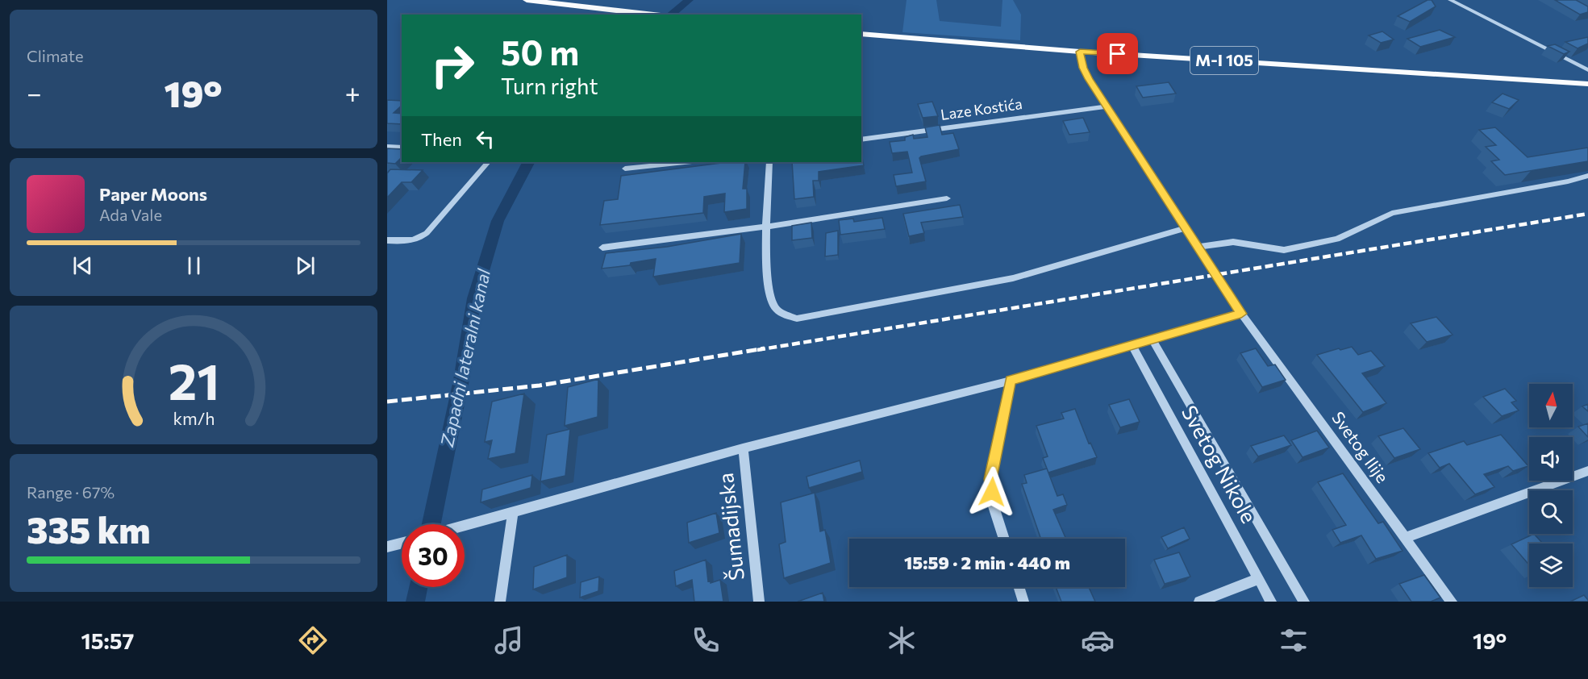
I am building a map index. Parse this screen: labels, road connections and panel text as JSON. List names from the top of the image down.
{
  "streets": {
    "main road": ["M-I 105"],
    "street": [
      "Laze Kostića",
      "Svetog Ilije",
      "Svetog Nikole",
      "Šumadijska"
    ]
  },
  "crossings": [
    ["M-I 105", "Svetog Ilije"],
    ["Laze Kostića", "Svetog Ilije"]
  ],
  "water": ["Zapadni lateralni kanal"],
  "north": "top",
  "page": {
    "tile": [
      "Climate",
      ["Range · 67%", "335 km"]
    ],
    "turn": ["50 m", "Turn right"],
    "heat": ["−", "19°", "+"],
    "then": "Then",
    "song": ["Paper Moons", "Ada Vale"],
    "limit": "30",
    "trip": "15:59 · 2 min · 440 m",
    "tabs": ["15:57", "19°"],
    "gauge": ["21", "km/h"]
  }
}
